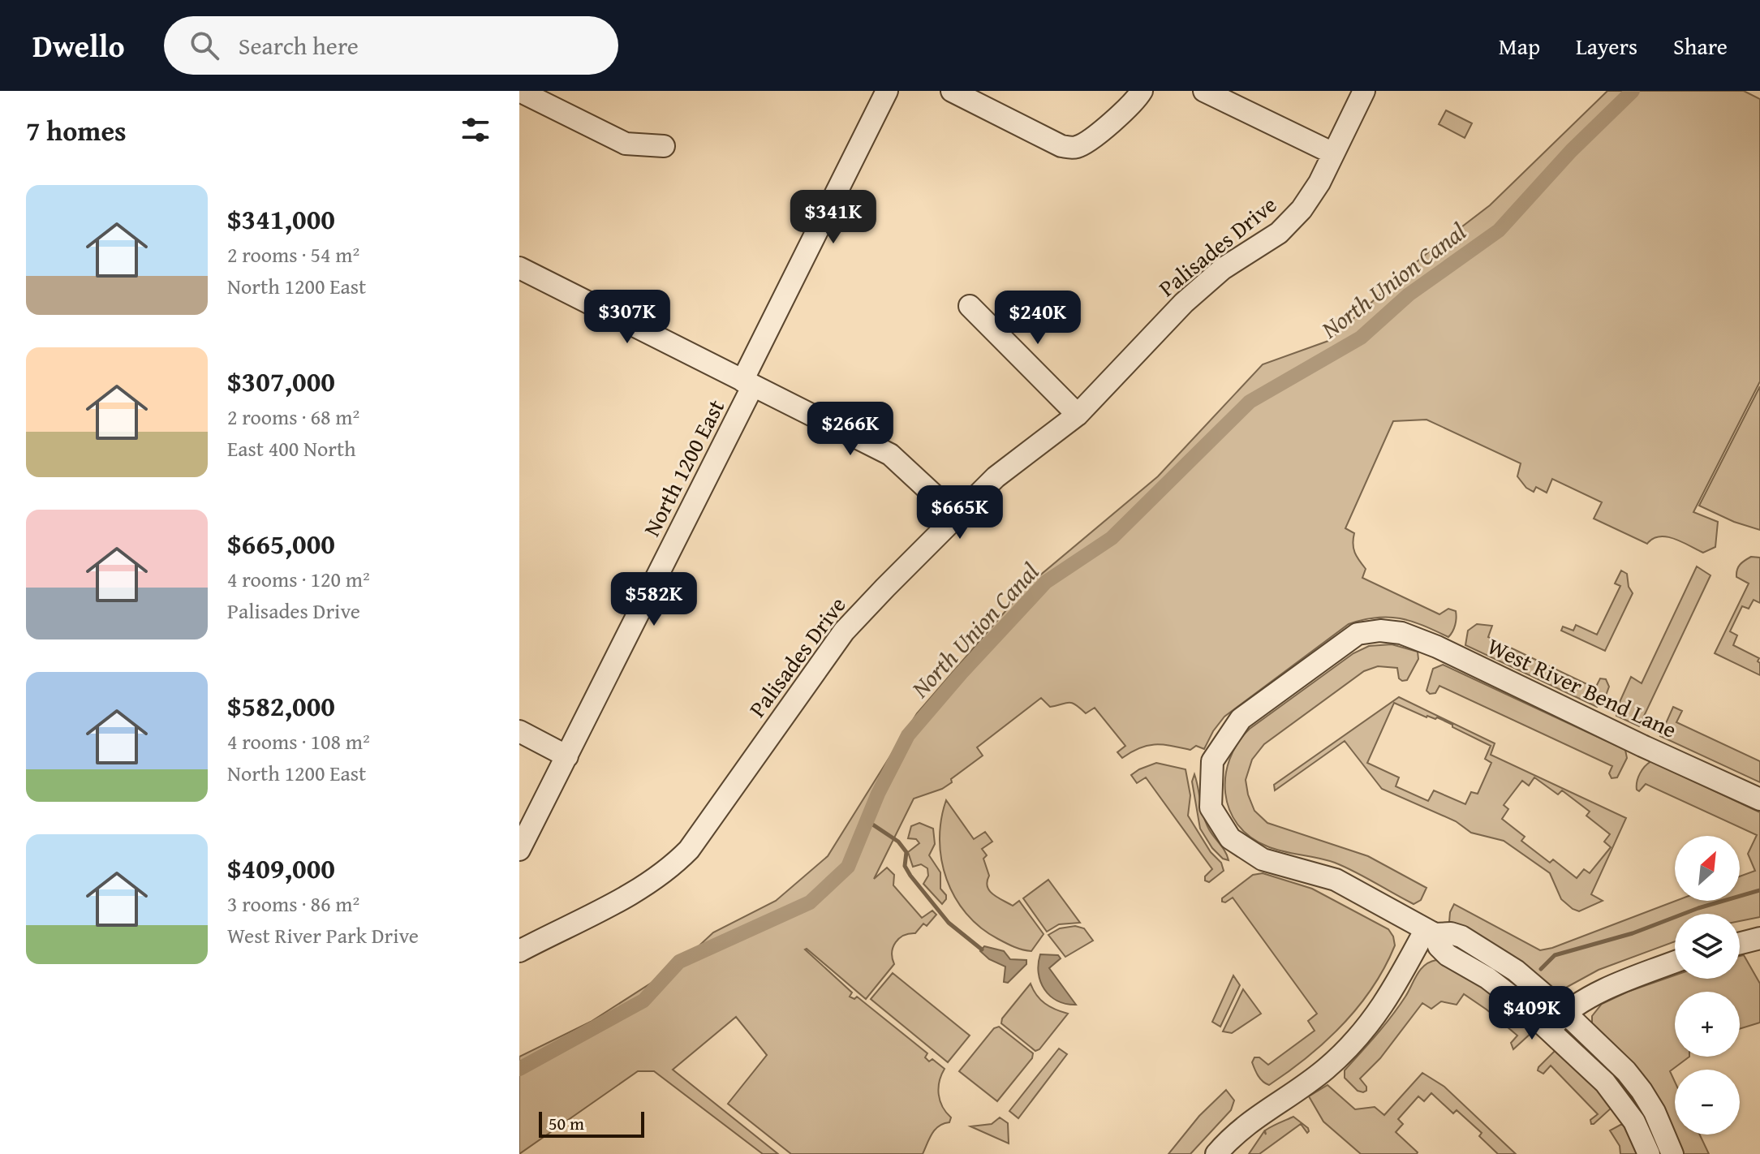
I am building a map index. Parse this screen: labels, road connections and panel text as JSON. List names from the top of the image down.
{
  "streets": {
    "street": ["Palisades Drive", "North 1200 East", "West River Bend Lane"]
  },
  "water": ["North Union Canal"],
  "scale_bar": "50 m",
  "north": "top right",
  "page": {
    "header": "Dwello",
    "search": "Search here",
    "nav": ["Map", "Layers", "Share"],
    "heading": "7 homes",
    "list": [
      {
        "name": "$341,000",
        "note": "2 rooms · 54 m² · North 1200 East"
      },
      {
        "name": "$307,000",
        "note": "2 rooms · 68 m² · East 400 North"
      },
      {
        "name": "$665,000",
        "note": "4 rooms · 120 m² · Palisades Drive"
      },
      {
        "name": "$582,000",
        "note": "4 rooms · 108 m² · North 1200 East"
      },
      {
        "name": "$409,000",
        "note": "3 rooms · 86 m² · West River Park Drive"
      }
    ],
    "price": [
      "$341K",
      "$307K",
      "$240K",
      "$266K",
      "$665K",
      "$582K",
      "$409K"
    ],
    "map_buttons": ["+", "−"],
    "scale": "50 m"
  }
}
